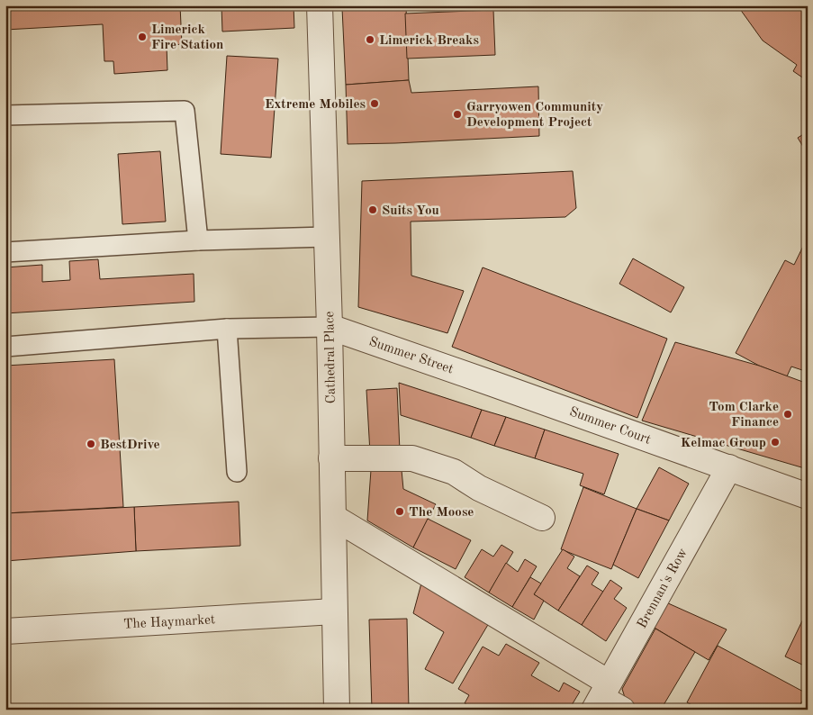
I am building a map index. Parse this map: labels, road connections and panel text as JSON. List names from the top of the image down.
{
  "streets": {
    "street": [
      "Summer Street",
      "Cathedral Place",
      "Summer Court",
      "Brennan's Row",
      "The Haymarket"
    ]
  },
  "crossings": [
    ["Summer Street", "Cathedral Place"],
    ["Summer Street", "Summer Court"],
    ["Cathedral Place", "The Haymarket"],
    ["Summer Court", "Brennan's Row"]
  ],
  "places": [
    "Limerick Fire Station",
    "Limerick Breaks",
    "Extreme Mobiles",
    "Garryowen Community Development Project",
    "Suits You",
    "Tom Clarke Finance",
    "Kelmac Group",
    "BestDrive",
    "The Moose"
  ]
}
